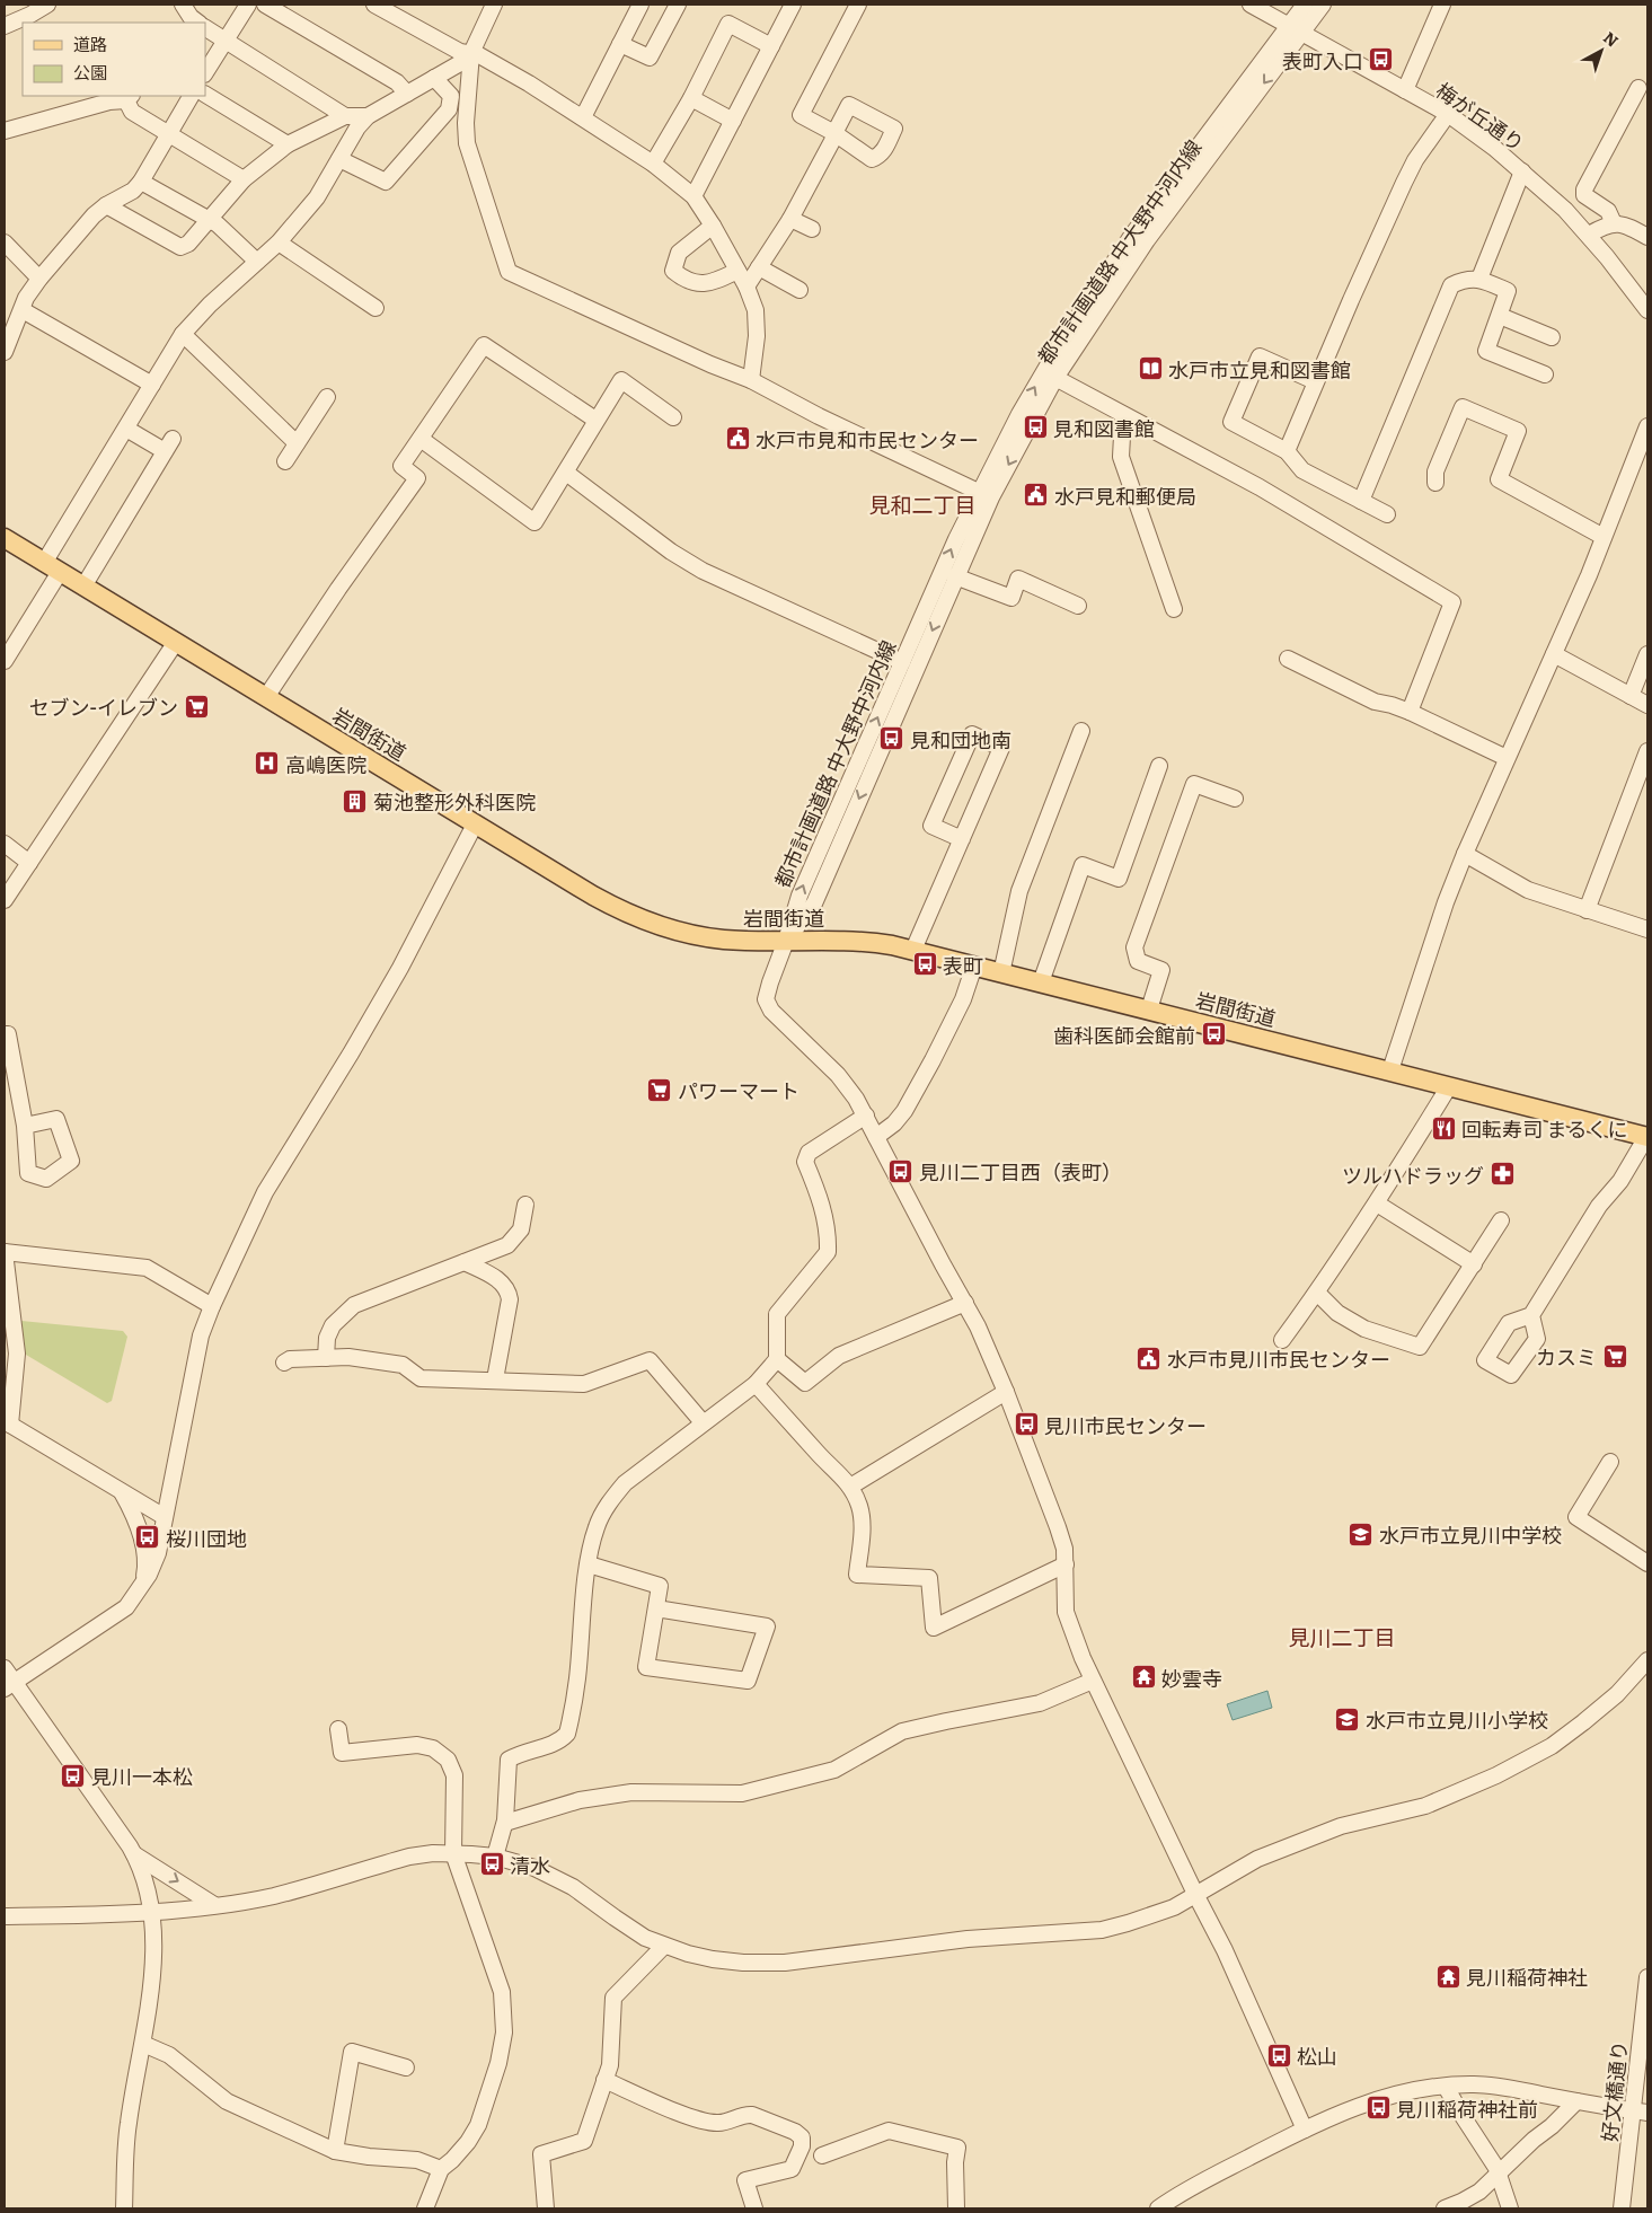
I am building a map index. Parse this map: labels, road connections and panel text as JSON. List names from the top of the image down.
{
  "streets": {
    "main road": ["岩間街道"],
    "street": ["梅が丘通り", "都市計画道路 中大野中河内線", "好文橋通り"]
  },
  "crossings": [
    ["梅が丘通り", "都市計画道路 中大野中河内線"],
    ["都市計画道路 中大野中河内線", "岩間街道"]
  ],
  "districts": ["見和二丁目", "見川二丁目"],
  "places": {
    "bus stop": [
      "表町入口",
      "見和図書館",
      "見和団地南",
      "表町",
      "歯科医師会館前",
      "見川二丁目西（表町）",
      "見川市民センター",
      "桜川団地",
      "見川一本松",
      "清水",
      "松山",
      "見川稲荷神社前"
    ],
    "library": ["水戸市立見和図書館"],
    "public building": ["水戸市見和市民センター", "水戸見和郵便局", "水戸市見川市民センター"],
    "supermarket": ["セブン-イレブン", "パワーマート", "カスミ"],
    "hospital": ["高嶋医院"],
    "building": ["菊池整形外科医院"],
    "restaurant": ["回転寿司 まるくに"],
    "pharmacy": ["ツルハドラッグ"],
    "school or university": ["水戸市立見川中学校", "水戸市立見川小学校"],
    "temple": ["妙雲寺", "見川稲荷神社"]
  },
  "legend": ["道路", "公園"],
  "north": "top right"
}
